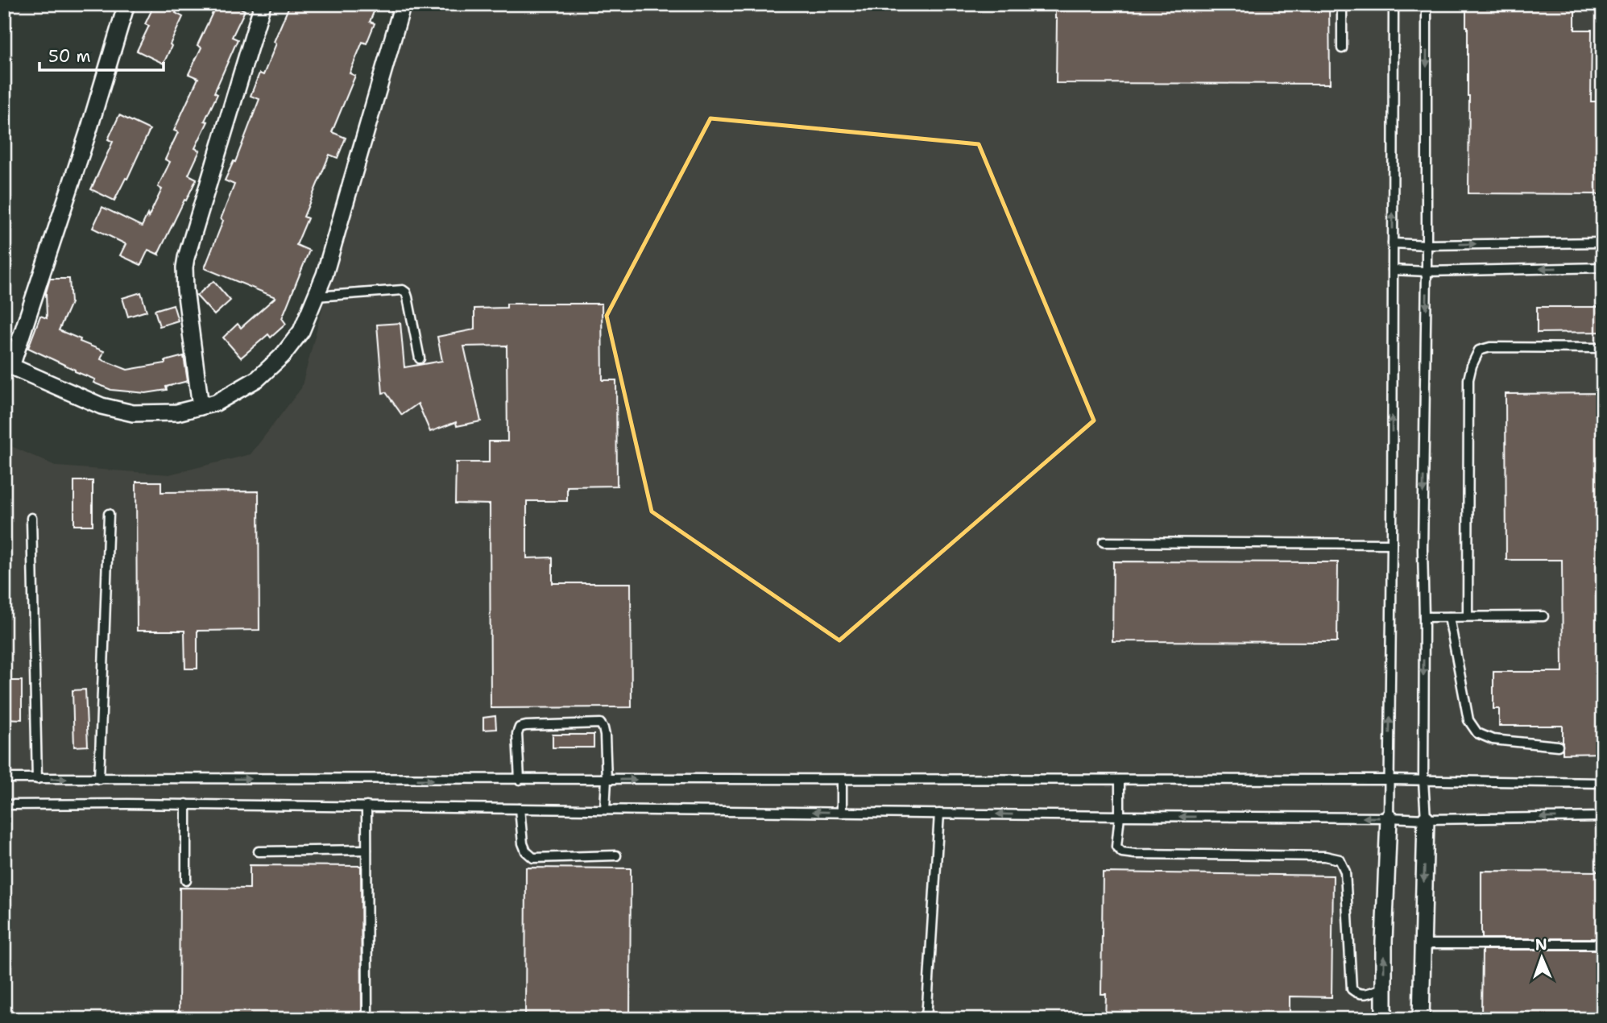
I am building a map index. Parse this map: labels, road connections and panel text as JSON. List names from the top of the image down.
{
  "scale_bar": "50 m",
  "north": "top"
}
